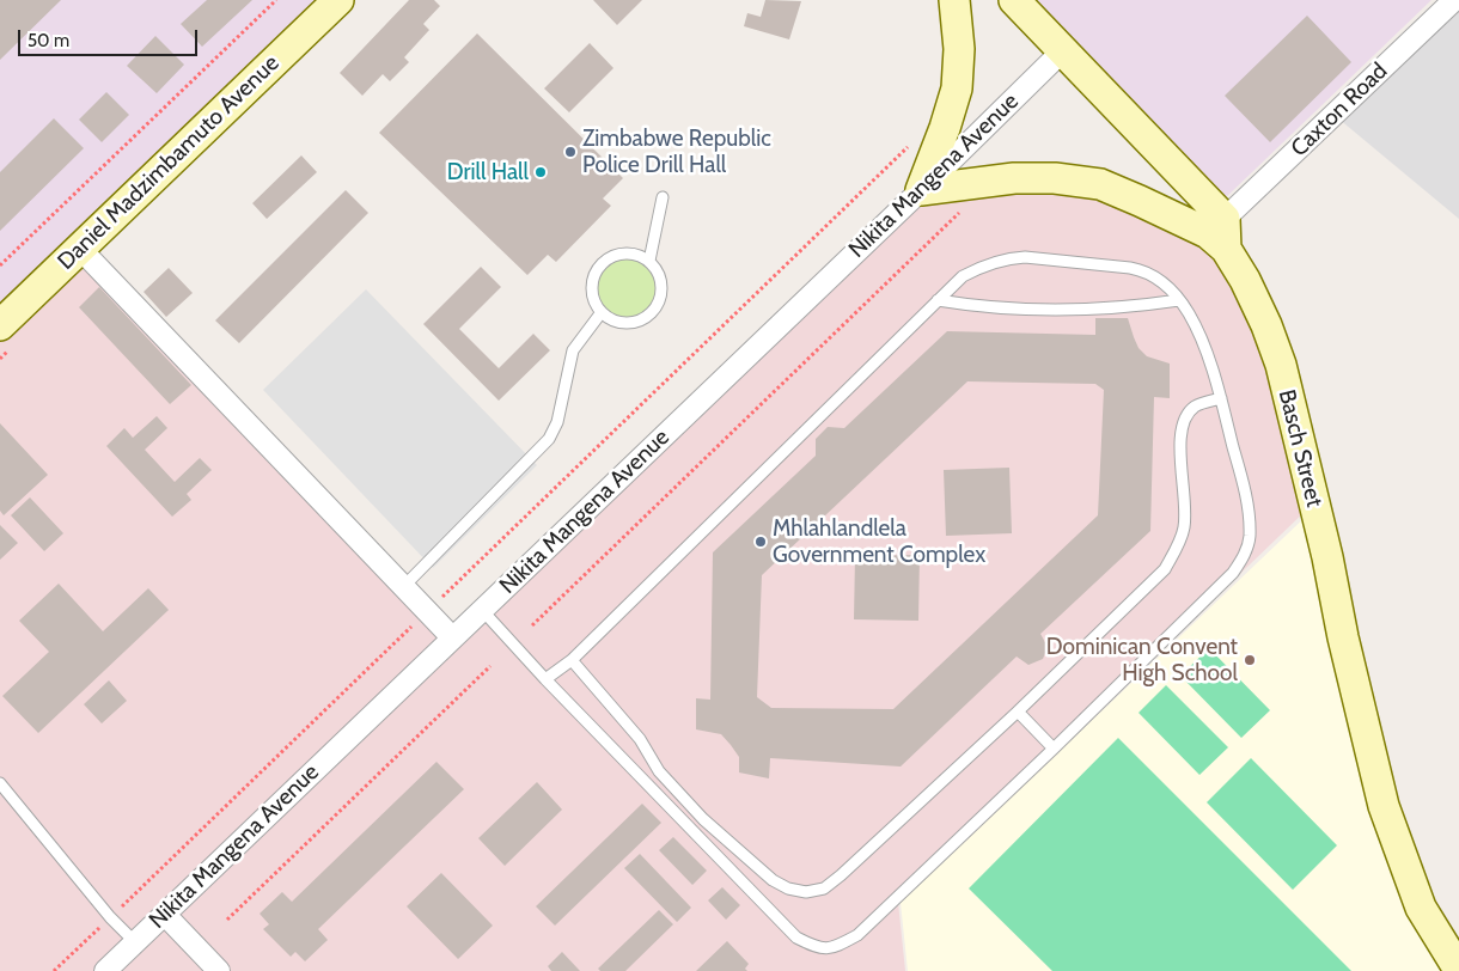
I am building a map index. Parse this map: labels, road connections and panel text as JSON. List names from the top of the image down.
{
  "streets": {
    "street": [
      "Caxton Road",
      "Daniel Madzimbamuto Avenue",
      "Nikita Mangena Avenue",
      "Basch Street"
    ]
  },
  "crossings": [
    ["Caxton Road", "Basch Street"],
    ["Nikita Mangena Avenue", "Basch Street"]
  ],
  "places": [
    "Zimbabwe Republic Police Drill Hall",
    "Drill Hall",
    "Mhlahlandlela Government Complex",
    "Dominican Convent High School"
  ],
  "scale_bar": "50 m"
}
